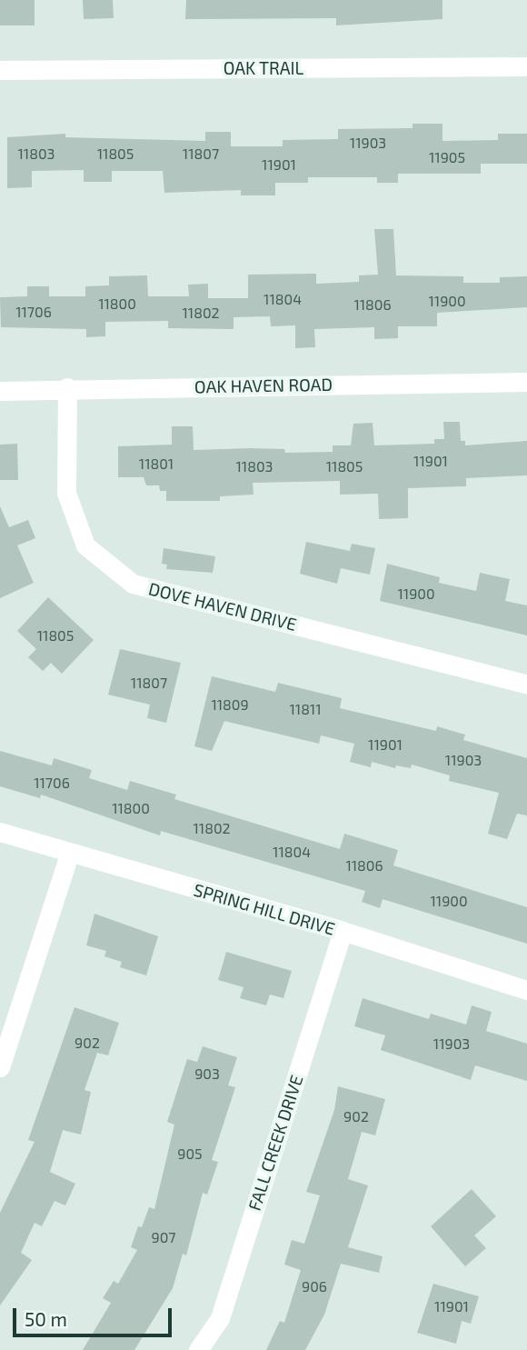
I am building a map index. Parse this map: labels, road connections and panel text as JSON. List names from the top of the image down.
{
  "streets": {
    "street": [
      "OAK TRAIL",
      "OAK HAVEN ROAD",
      "DOVE HAVEN DRIVE",
      "SPRING HILL DRIVE",
      "FALL CREEK DRIVE"
    ]
  },
  "crossings": [
    ["OAK HAVEN ROAD", "DOVE HAVEN DRIVE"],
    ["SPRING HILL DRIVE", "FALL CREEK DRIVE"]
  ],
  "house_numbers": [
    "11903",
    "11803",
    "11805",
    "11807",
    "11905",
    "11901",
    "11804",
    "11900",
    "11800",
    "11806",
    "11706",
    "11802",
    "11901",
    "11801",
    "11803",
    "11805",
    "11900",
    "11805",
    "11807",
    "11809",
    "11811",
    "11901",
    "11903",
    "11706",
    "11800",
    "11802",
    "11804",
    "11806",
    "11900",
    "902",
    "11903",
    "903",
    "902",
    "905",
    "907",
    "906",
    "11901"
  ],
  "scale_bar": "50 m"
}
